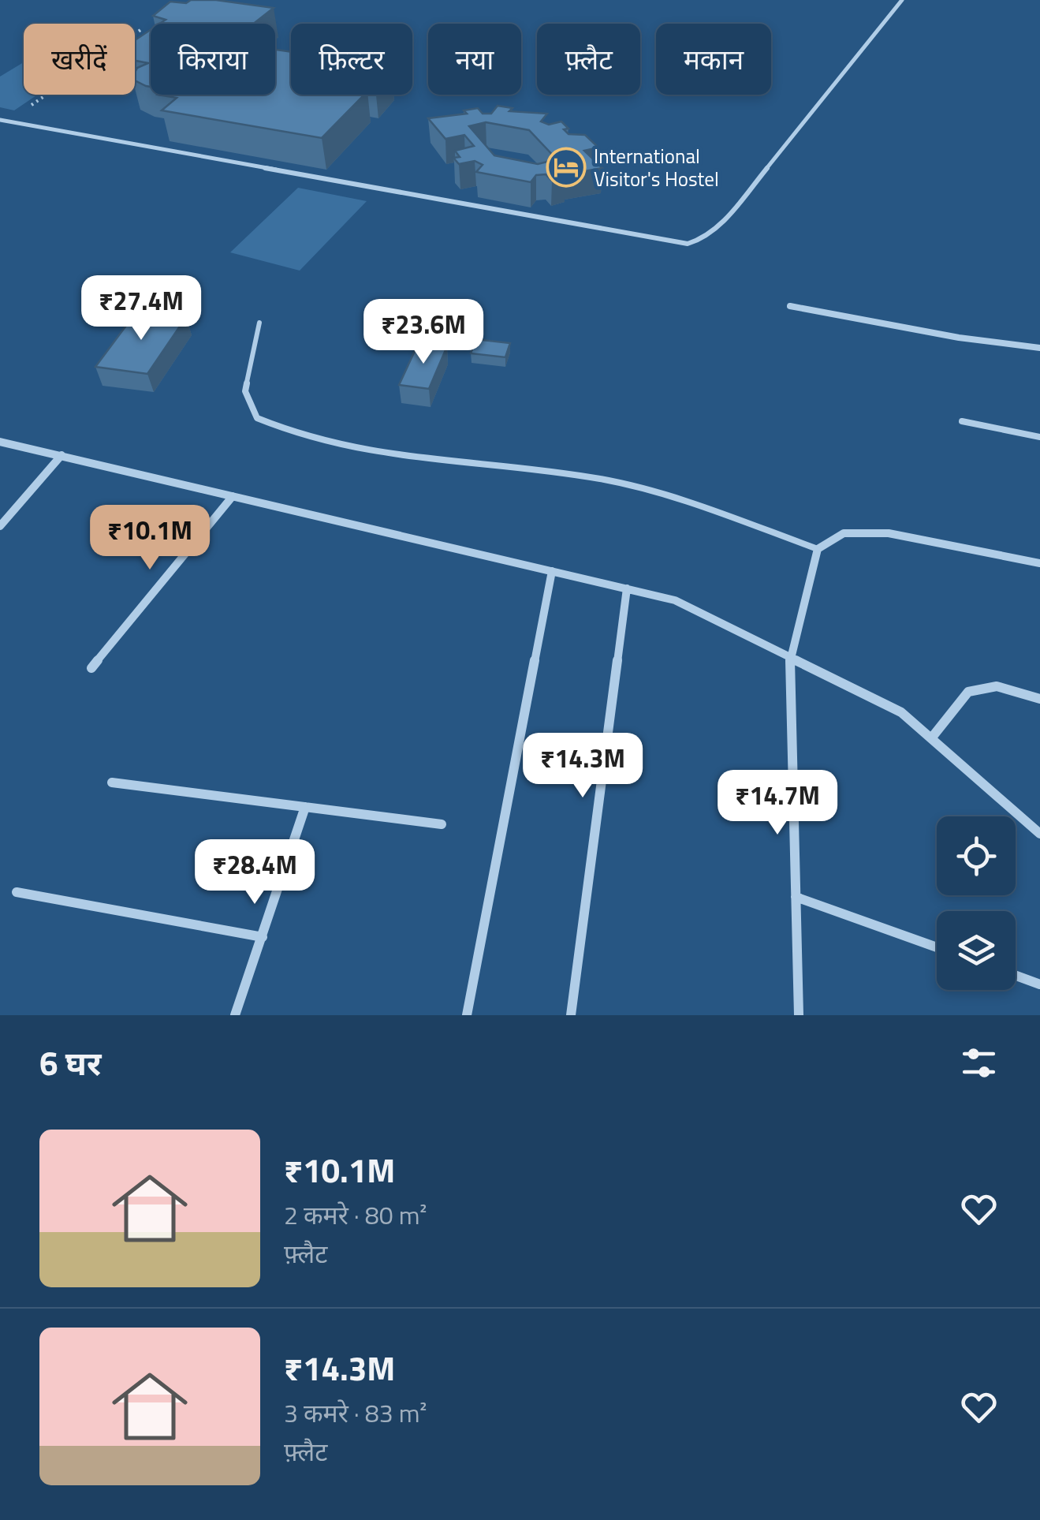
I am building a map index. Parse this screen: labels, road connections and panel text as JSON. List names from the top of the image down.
{
  "places": {
    "hotel": ["International Visitor's Hostel"]
  },
  "page": {
    "chip": [
      "खरीदें",
      "किराया",
      "फ़िल्टर",
      "नया",
      "फ़्लैट",
      "मकान"
    ],
    "price": [
      "₹27.4M",
      "₹23.6M",
      "₹10.1M",
      "₹14.3M",
      "₹14.7M",
      "₹28.4M"
    ],
    "heading": "6 घर",
    "list": [
      {
        "name": "₹10.1M",
        "note": "2 कमरे · 80 m² · फ़्लैट"
      },
      {
        "name": "₹14.3M",
        "note": "3 कमरे · 83 m² · फ़्लैट"
      }
    ]
  }
}
